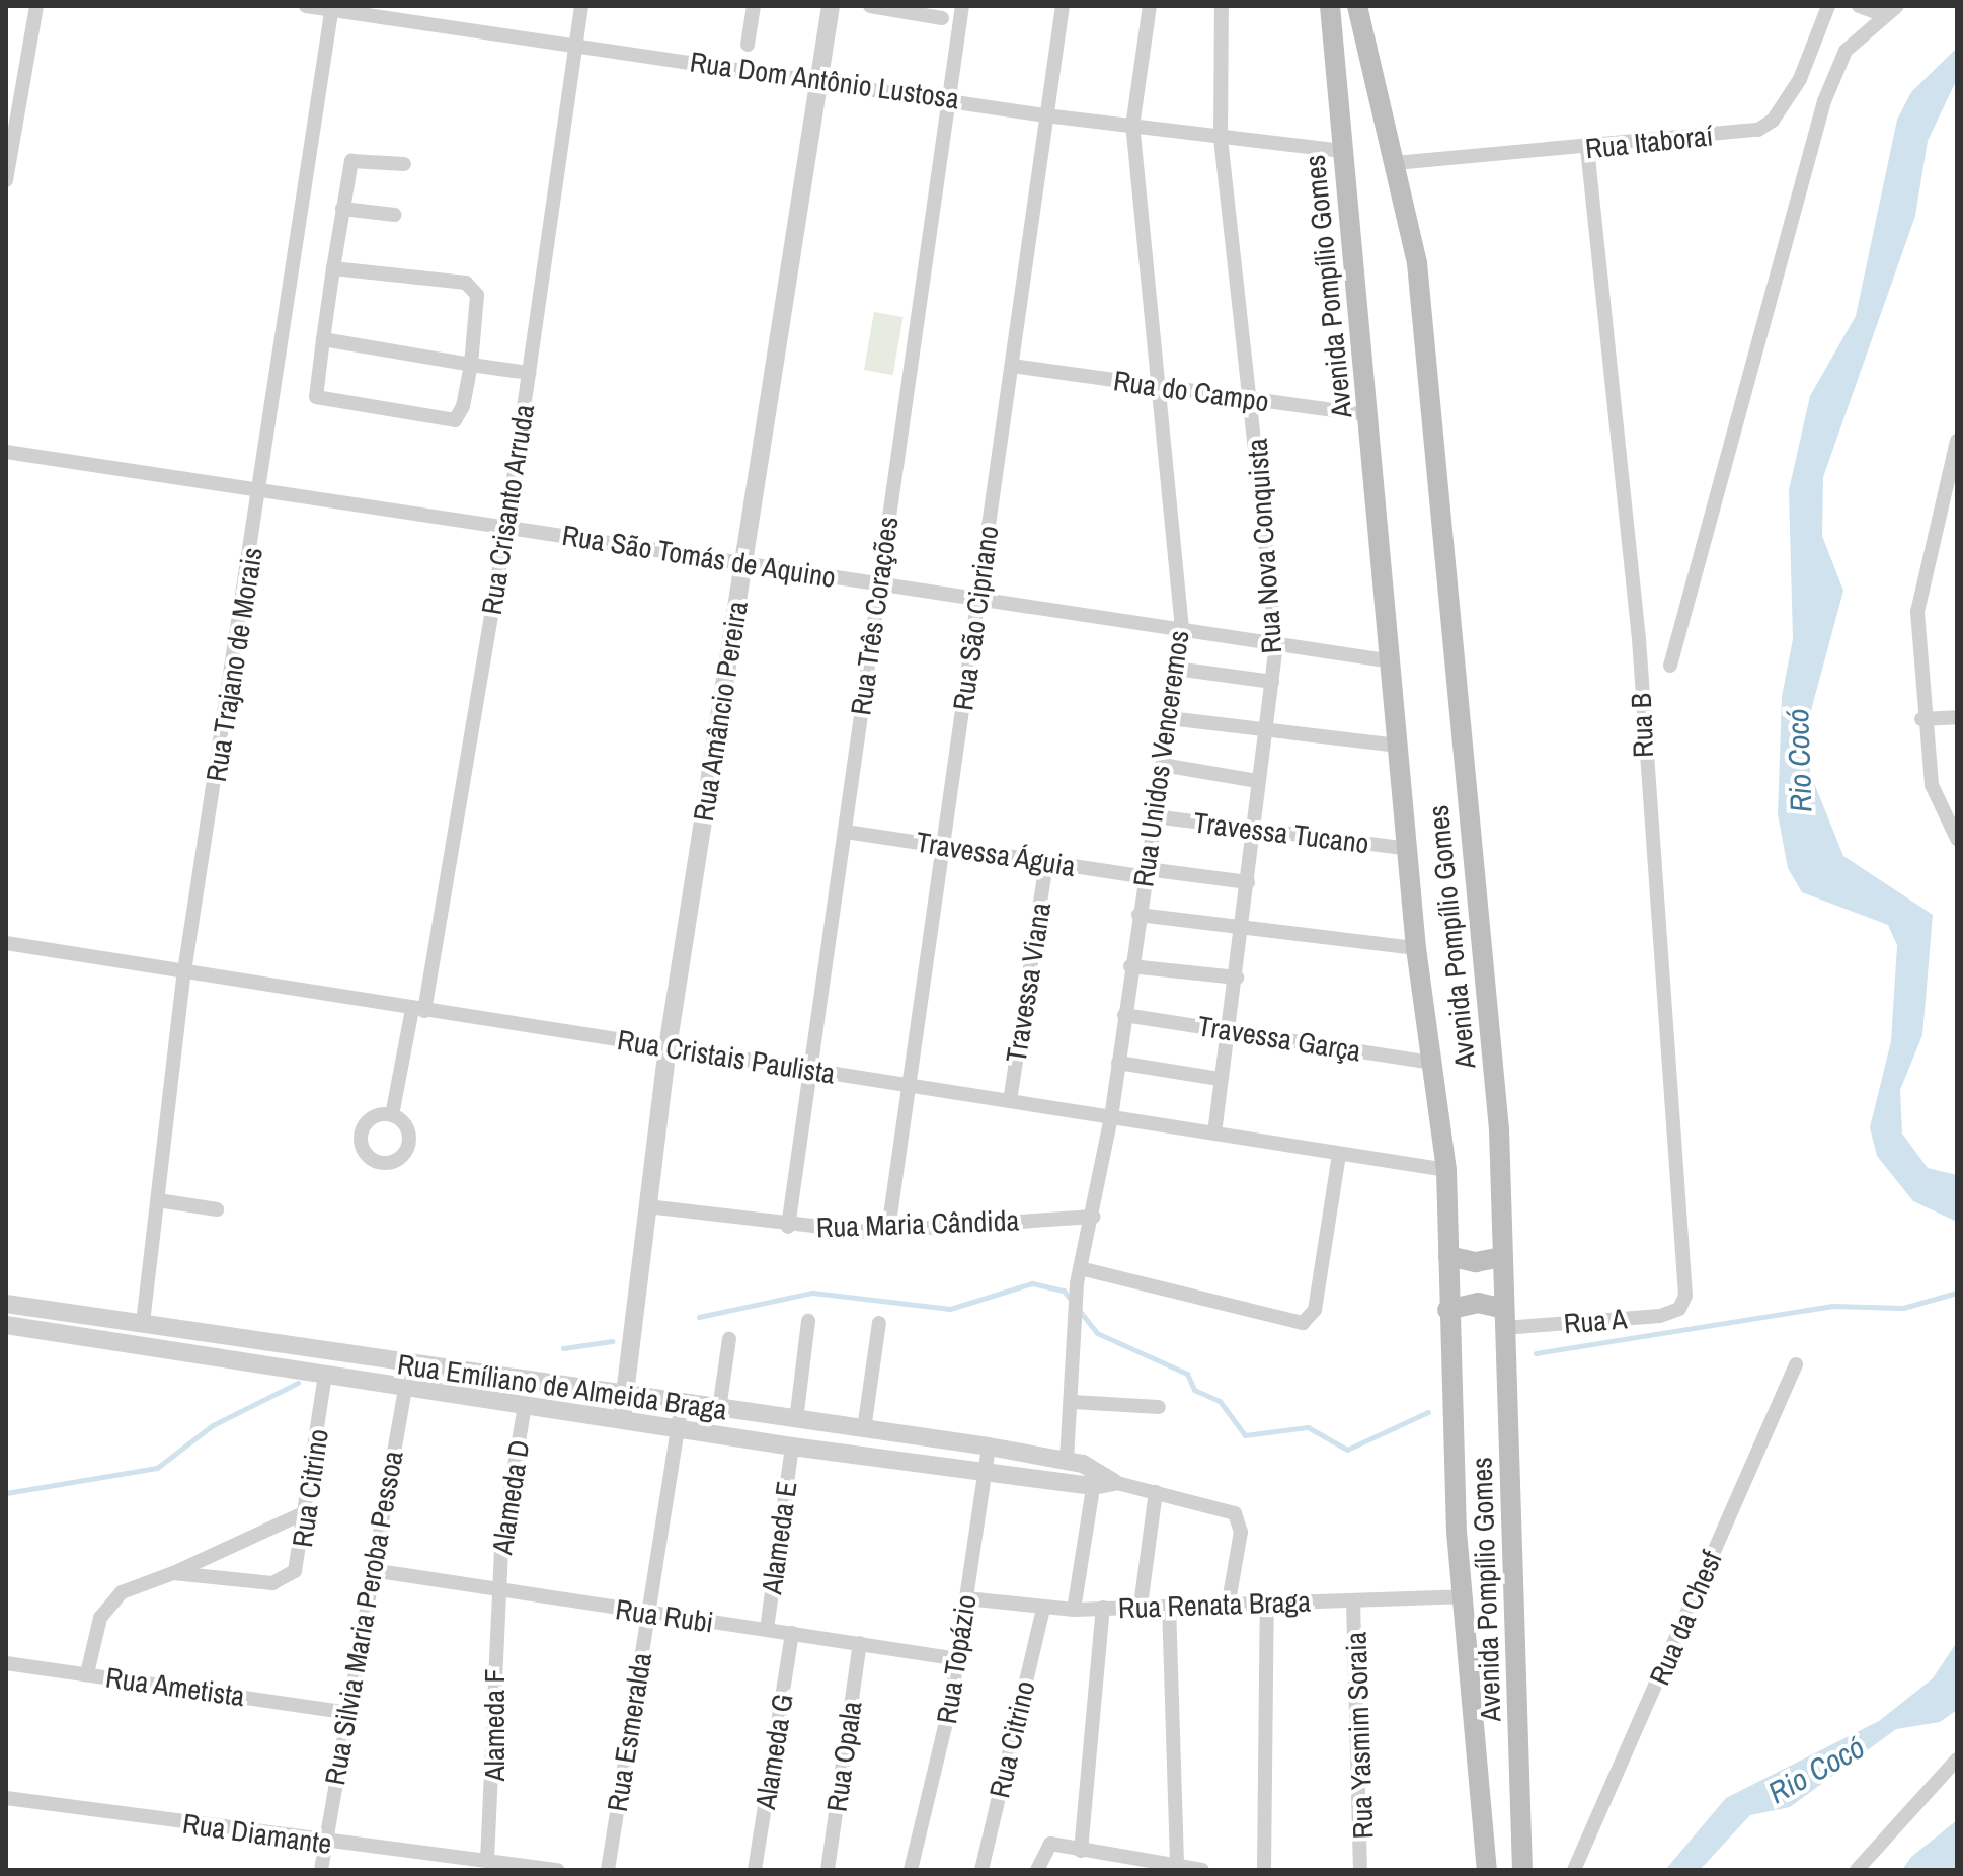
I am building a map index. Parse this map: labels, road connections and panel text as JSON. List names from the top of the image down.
{
  "streets": {
    "main road": ["Avenida Pompílio Gomes"],
    "street": [
      "Rua Dom Antônio Lustosa",
      "Rua Itaboraí",
      "Rua do Campo",
      "Rua Crisanto Arruda",
      "Rua Nova Conquista",
      "Rua São Tomás de Aquino",
      "Rua Três Corações",
      "Rua São Cipriano",
      "Rua Trajano de Morais",
      "Rua Amâncio Pereira",
      "Rua B",
      "Rua Unidos Venceremos",
      "Travessa Tucano",
      "Travessa Águia",
      "Travessa Viana",
      "Travessa Garça",
      "Rua Cristais Paulista",
      "Rua Maria Cândida",
      "Rua A",
      "Rua Emíliano de Almeida Braga",
      "Rua Citrino",
      "Alameda D",
      "Alameda E",
      "Rua Renata Braga",
      "Rua Rubi",
      "Rua Silvia Maria Peroba Pessoa",
      "Rua da Chesf",
      "Rua Topázio",
      "Rua Ametista",
      "Alameda F",
      "Rua Esmeralda",
      "Rua Yasmim Soraia",
      "Alameda G",
      "Rua Opala",
      "Rua Diamante"
    ]
  },
  "crossings": [
    ["Rua Dom Antônio Lustosa", "Avenida Pompílio Gomes"],
    ["Rua Dom Antônio Lustosa", "Rua Crisanto Arruda"],
    ["Rua Dom Antônio Lustosa", "Rua Nova Conquista"],
    ["Rua Dom Antônio Lustosa", "Rua Três Corações"],
    ["Rua Dom Antônio Lustosa", "Rua São Cipriano"],
    ["Rua Dom Antônio Lustosa", "Rua Trajano de Morais"],
    ["Rua Dom Antônio Lustosa", "Rua Amâncio Pereira"],
    ["Rua Dom Antônio Lustosa", "Rua Unidos Venceremos"],
    ["Rua Itaboraí", "Avenida Pompílio Gomes"],
    ["Rua Itaboraí", "Rua B"],
    ["Avenida Pompílio Gomes", "Rua do Campo"],
    ["Avenida Pompílio Gomes", "Rua São Tomás de Aquino"],
    ["Avenida Pompílio Gomes", "Travessa Tucano"],
    ["Avenida Pompílio Gomes", "Travessa Garça"],
    ["Avenida Pompílio Gomes", "Rua Cristais Paulista"],
    ["Avenida Pompílio Gomes", "Rua A"],
    ["Avenida Pompílio Gomes", "Rua Renata Braga"],
    ["Rua do Campo", "Rua Nova Conquista"],
    ["Rua do Campo", "Rua São Cipriano"],
    ["Rua do Campo", "Rua Unidos Venceremos"],
    ["Rua Crisanto Arruda", "Rua São Tomás de Aquino"],
    ["Rua Crisanto Arruda", "Rua Cristais Paulista"],
    ["Rua Nova Conquista", "Rua São Tomás de Aquino"],
    ["Rua Nova Conquista", "Travessa Tucano"],
    ["Rua Nova Conquista", "Travessa Águia"],
    ["Rua Nova Conquista", "Travessa Garça"],
    ["Rua Nova Conquista", "Rua Cristais Paulista"],
    ["Rua São Tomás de Aquino", "Rua Três Corações"],
    ["Rua São Tomás de Aquino", "Rua São Cipriano"],
    ["Rua São Tomás de Aquino", "Rua Trajano de Morais"],
    ["Rua São Tomás de Aquino", "Rua Amâncio Pereira"],
    ["Rua São Tomás de Aquino", "Rua Unidos Venceremos"],
    ["Rua Três Corações", "Travessa Águia"],
    ["Rua Três Corações", "Rua Cristais Paulista"],
    ["Rua Três Corações", "Rua Maria Cândida"],
    ["Rua São Cipriano", "Travessa Águia"],
    ["Rua São Cipriano", "Rua Cristais Paulista"],
    ["Rua São Cipriano", "Rua Maria Cândida"],
    ["Rua Trajano de Morais", "Rua Cristais Paulista"],
    ["Rua Trajano de Morais", "Rua Emíliano de Almeida Braga"],
    ["Rua Amâncio Pereira", "Rua Cristais Paulista"],
    ["Rua Amâncio Pereira", "Rua Maria Cândida"],
    ["Rua Amâncio Pereira", "Rua Emíliano de Almeida Braga"],
    ["Rua B", "Rua A"],
    ["Rua Unidos Venceremos", "Travessa Tucano"],
    ["Rua Unidos Venceremos", "Travessa Águia"],
    ["Rua Unidos Venceremos", "Travessa Garça"],
    ["Rua Unidos Venceremos", "Rua Cristais Paulista"],
    ["Rua Unidos Venceremos", "Rua Maria Cândida"],
    ["Rua Unidos Venceremos", "Rua Emíliano de Almeida Braga"],
    ["Travessa Águia", "Travessa Viana"],
    ["Travessa Viana", "Rua Cristais Paulista"],
    ["Rua Emíliano de Almeida Braga", "Rua Citrino"],
    ["Rua Emíliano de Almeida Braga", "Alameda D"],
    ["Rua Emíliano de Almeida Braga", "Alameda E"],
    ["Rua Emíliano de Almeida Braga", "Rua Renata Braga"],
    ["Rua Emíliano de Almeida Braga", "Rua Silvia Maria Peroba Pessoa"],
    ["Rua Emíliano de Almeida Braga", "Rua Topázio"],
    ["Rua Emíliano de Almeida Braga", "Rua Esmeralda"],
    ["Rua Citrino", "Rua Renata Braga"],
    ["Rua Citrino", "Rua Ametista"],
    ["Alameda D", "Rua Rubi"],
    ["Alameda D", "Alameda F"],
    ["Alameda E", "Rua Rubi"],
    ["Rua Renata Braga", "Rua Topázio"],
    ["Rua Renata Braga", "Rua Yasmim Soraia"],
    ["Rua Rubi", "Rua Silvia Maria Peroba Pessoa"],
    ["Rua Rubi", "Rua Topázio"],
    ["Rua Rubi", "Alameda F"],
    ["Rua Rubi", "Rua Esmeralda"],
    ["Rua Rubi", "Alameda G"],
    ["Rua Rubi", "Rua Opala"],
    ["Rua Silvia Maria Peroba Pessoa", "Rua Ametista"],
    ["Rua Silvia Maria Peroba Pessoa", "Rua Diamante"],
    ["Alameda F", "Rua Diamante"]
  ],
  "water": ["Rio Cocó"]
}
